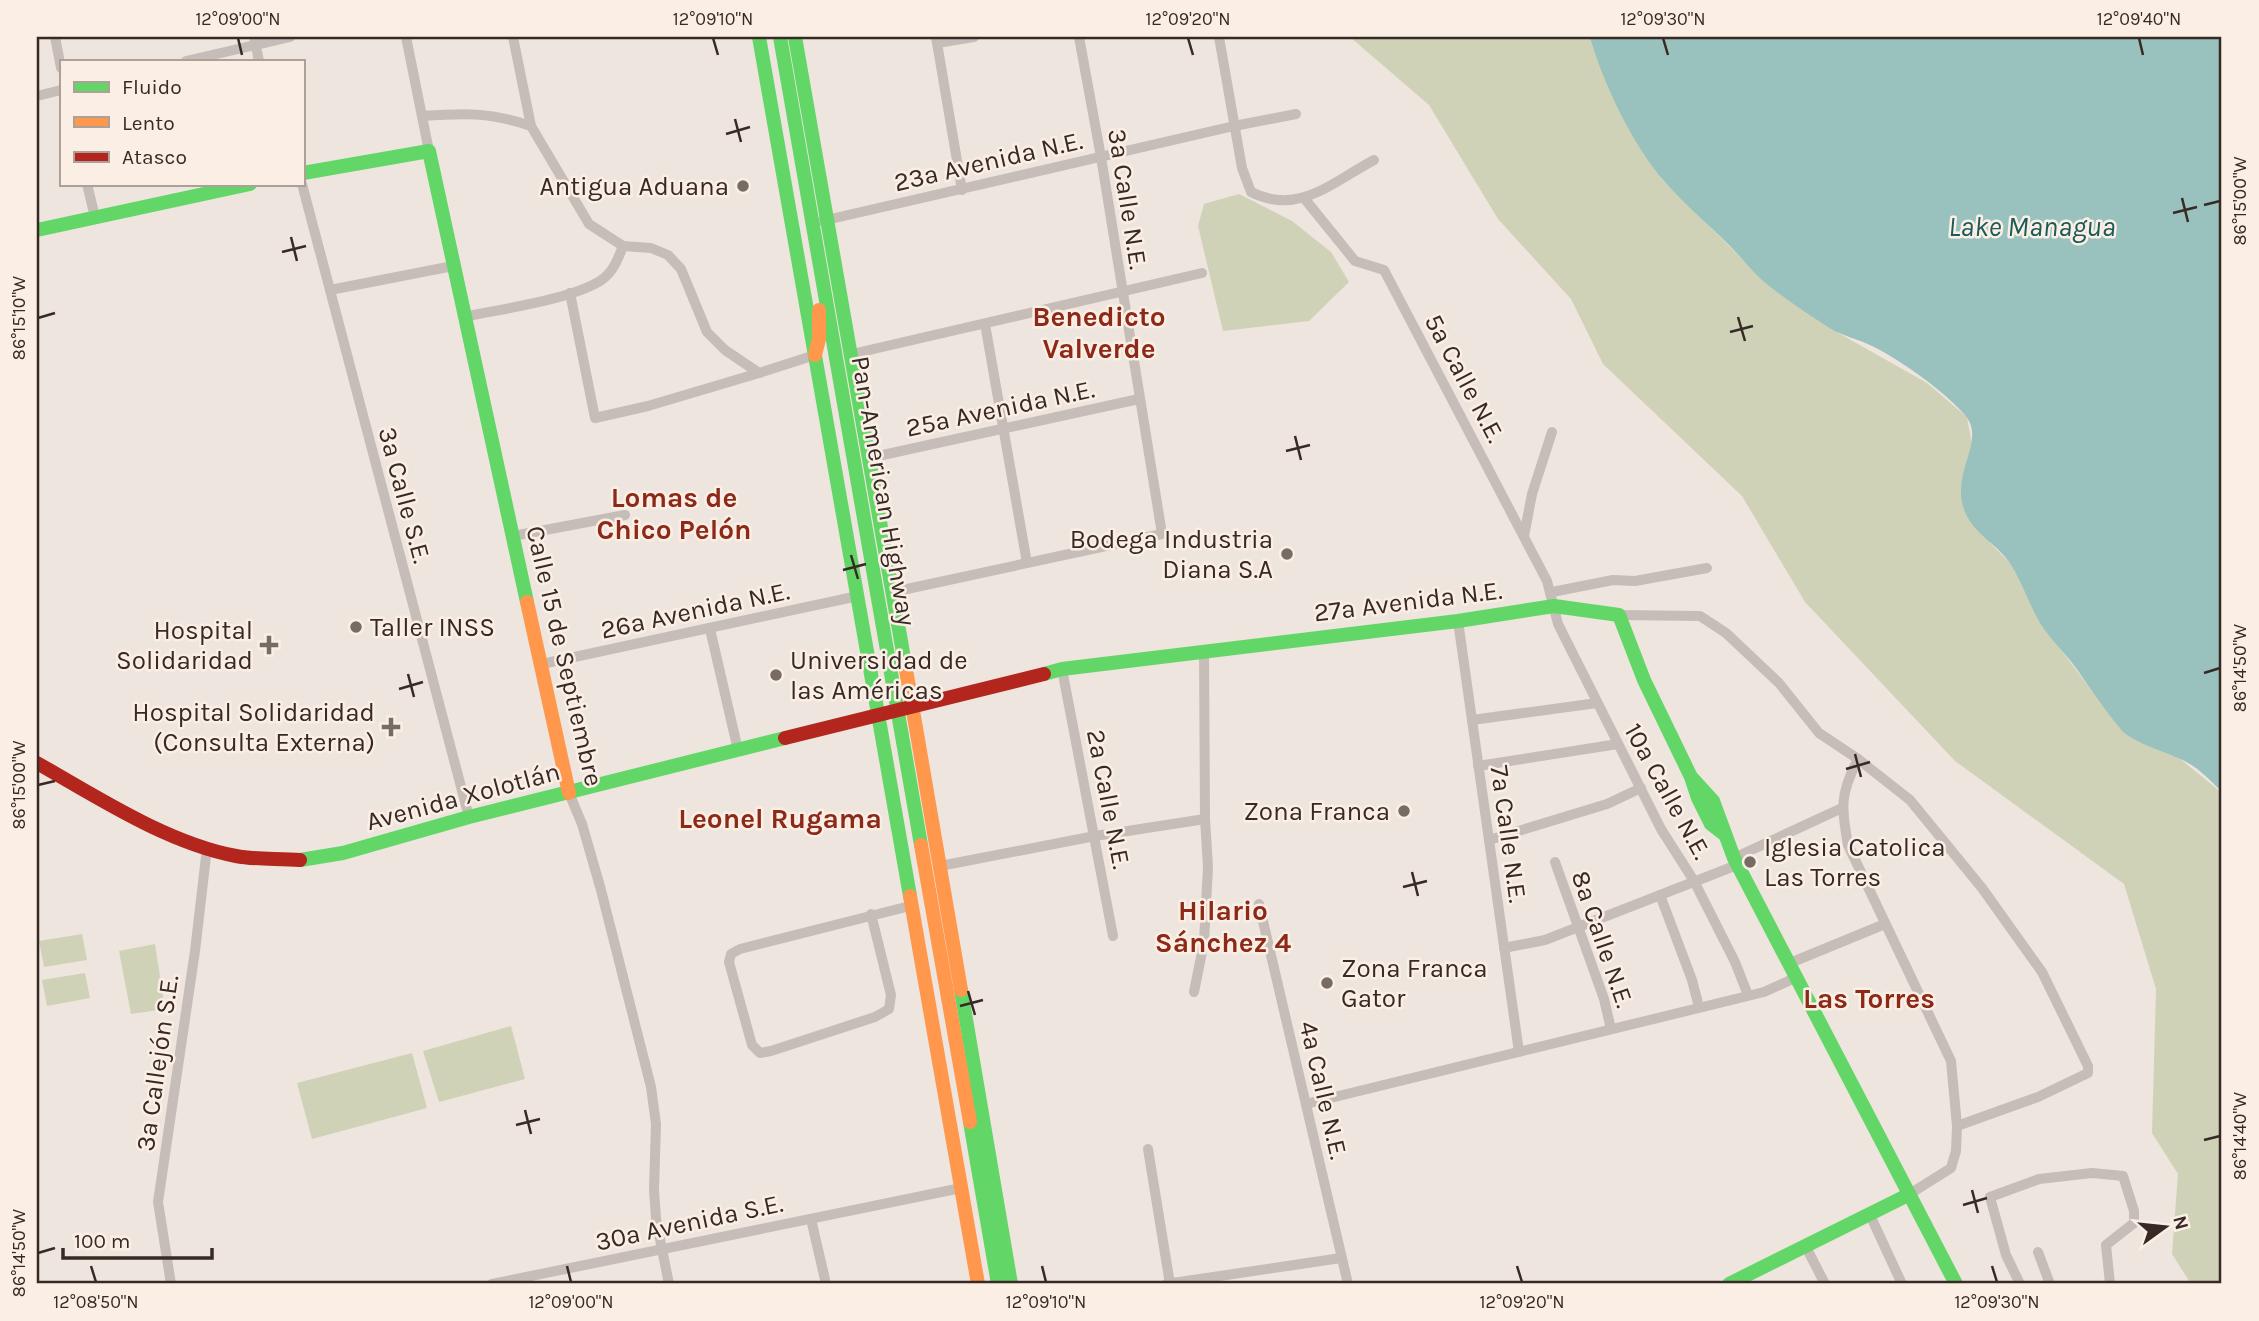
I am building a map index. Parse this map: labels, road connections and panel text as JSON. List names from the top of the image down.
{
  "streets": {
    "main road": [
      "Pan-American Highway",
      "27a Avenida N.E.",
      "Calle 15 de Septiembre",
      "Avenida Xolotlán"
    ],
    "street": [
      "23a Avenida N.E.",
      "3a Calle N.E.",
      "5a Calle N.E.",
      "25a Avenida N.E.",
      "3a Calle S.E.",
      "26a Avenida N.E.",
      "10a Calle N.E.",
      "2a Calle N.E.",
      "7a Calle N.E.",
      "8a Calle N.E.",
      "3a Callejón S.E.",
      "4a Calle N.E.",
      "30a Avenida S.E."
    ]
  },
  "crossings": [
    ["23a Avenida N.E.", "3a Calle N.E."],
    ["23a Avenida N.E.", "Pan-American Highway"],
    ["3a Calle N.E.", "25a Avenida N.E."],
    ["5a Calle N.E.", "27a Avenida N.E."],
    ["5a Calle N.E.", "10a Calle N.E."],
    ["25a Avenida N.E.", "Pan-American Highway"],
    ["Pan-American Highway", "27a Avenida N.E."],
    ["Pan-American Highway", "Avenida Xolotlán"],
    ["3a Calle S.E.", "Avenida Xolotlán"],
    ["27a Avenida N.E.", "10a Calle N.E."],
    ["27a Avenida N.E.", "Avenida Xolotlán"],
    ["27a Avenida N.E.", "2a Calle N.E."],
    ["27a Avenida N.E.", "7a Calle N.E."],
    ["26a Avenida N.E.", "Calle 15 de Septiembre"],
    ["Calle 15 de Septiembre", "Avenida Xolotlán"],
    ["Calle 15 de Septiembre", "30a Avenida S.E."],
    ["Avenida Xolotlán", "3a Callejón S.E."]
  ],
  "districts": [
    "Benedicto Valverde",
    "Lomas de Chico Pelón",
    "Leonel Rugama",
    "Hilario Sánchez 4",
    "Las Torres"
  ],
  "water": ["Lake Managua"],
  "places": {
    "other": [
      "Antigua Aduana",
      "Bodega Industria Diana S.A",
      "Taller INSS",
      "Universidad de las Américas",
      "Zona Franca",
      "Iglesia Catolica Las Torres",
      "Zona Franca Gator"
    ],
    "health": ["Hospital Solidaridad", "Hospital Solidaridad (Consulta Externa)"]
  },
  "legend": ["Fluido", "Lento", "Atasco"],
  "scale_bar": "100 m",
  "north": "right",
  "coordinates": [
    "12°09'00\"N",
    "12°09'10\"N",
    "12°09'20\"N",
    "12°09'30\"N",
    "12°09'40\"N",
    "86°15'00\"W",
    "86°15'10\"W",
    "86°14'50\"W",
    "86°14'40\"W",
    "12°08'50\"N"
  ]
}
